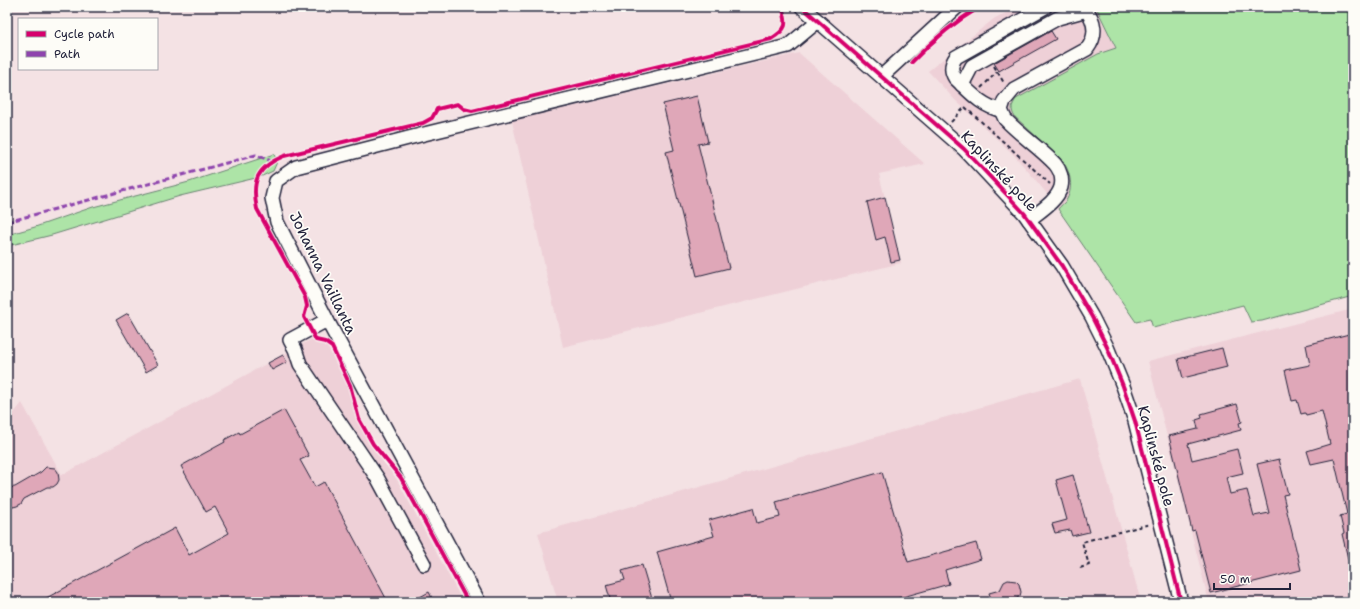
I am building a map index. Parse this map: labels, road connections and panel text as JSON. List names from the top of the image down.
{
  "streets": {
    "street": ["Kaplinské pole", "Johanna Vaillanta"]
  },
  "crossings": [
    ["Kaplinské pole", "Johanna Vaillanta"]
  ],
  "legend": ["Cycle path", "Path"],
  "scale_bar": "50 m"
}
